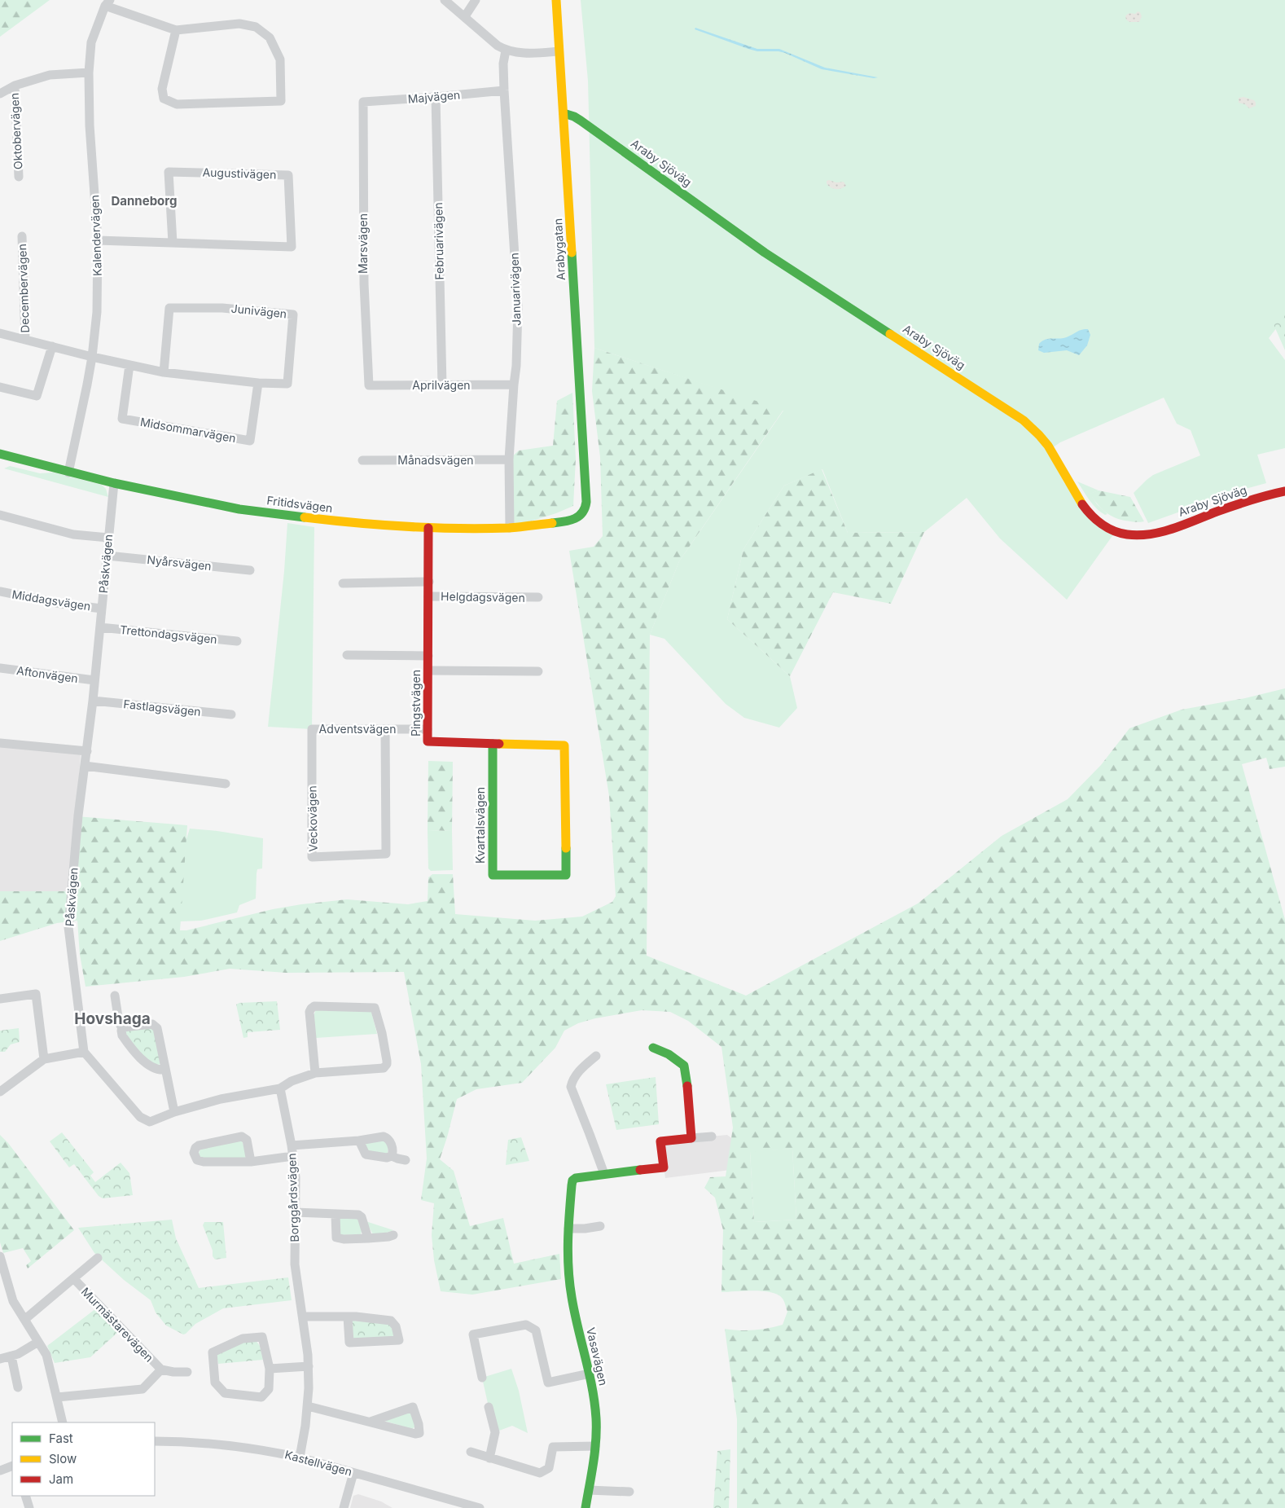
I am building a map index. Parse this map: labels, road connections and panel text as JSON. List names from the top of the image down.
{
  "streets": {
    "street": [
      "Majvägen",
      "Oktobervägen",
      "Araby Sjöväg",
      "Augustivägen",
      "Kalendervägen",
      "Februarivägen",
      "Marsvägen",
      "Arabygatan",
      "Decembervägen",
      "Januarivägen",
      "Junivägen",
      "Aprilvägen",
      "Midsommarvägen",
      "Månadsvägen",
      "Fritidsvägen",
      "Nyårsvägen",
      "Påskvägen",
      "Helgdagsvägen",
      "Middagsvägen",
      "Trettondagsvägen",
      "Aftonvägen",
      "Pingstvägen",
      "Fastlagsvägen",
      "Adventsvägen",
      "Veckovägen",
      "Kvartalsvägen",
      "Borggårdsvägen",
      "Murmästarevägen",
      "Vasavägen",
      "Kastellvägen"
    ]
  },
  "crossings": [
    ["Majvägen", "Februarivägen"],
    ["Majvägen", "Marsvägen"],
    ["Majvägen", "Januarivägen"],
    ["Araby Sjöväg", "Arabygatan"],
    ["Augustivägen", "Kalendervägen"],
    ["Kalendervägen", "Junivägen"],
    ["Kalendervägen", "Fritidsvägen"],
    ["Februarivägen", "Aprilvägen"],
    ["Marsvägen", "Aprilvägen"],
    ["Arabygatan", "Fritidsvägen"],
    ["Decembervägen", "Junivägen"],
    ["Januarivägen", "Aprilvägen"],
    ["Januarivägen", "Månadsvägen"],
    ["Januarivägen", "Fritidsvägen"],
    ["Junivägen", "Midsommarvägen"],
    ["Fritidsvägen", "Påskvägen"],
    ["Fritidsvägen", "Pingstvägen"],
    ["Nyårsvägen", "Påskvägen"],
    ["Påskvägen", "Middagsvägen"],
    ["Påskvägen", "Trettondagsvägen"],
    ["Påskvägen", "Aftonvägen"],
    ["Påskvägen", "Fastlagsvägen"],
    ["Helgdagsvägen", "Pingstvägen"],
    ["Pingstvägen", "Adventsvägen"],
    ["Pingstvägen", "Kvartalsvägen"],
    ["Adventsvägen", "Veckovägen"],
    ["Borggårdsvägen", "Kastellvägen"]
  ],
  "districts": ["Danneborg", "Hovshaga"],
  "legend": ["Fast", "Slow", "Jam"]
}
